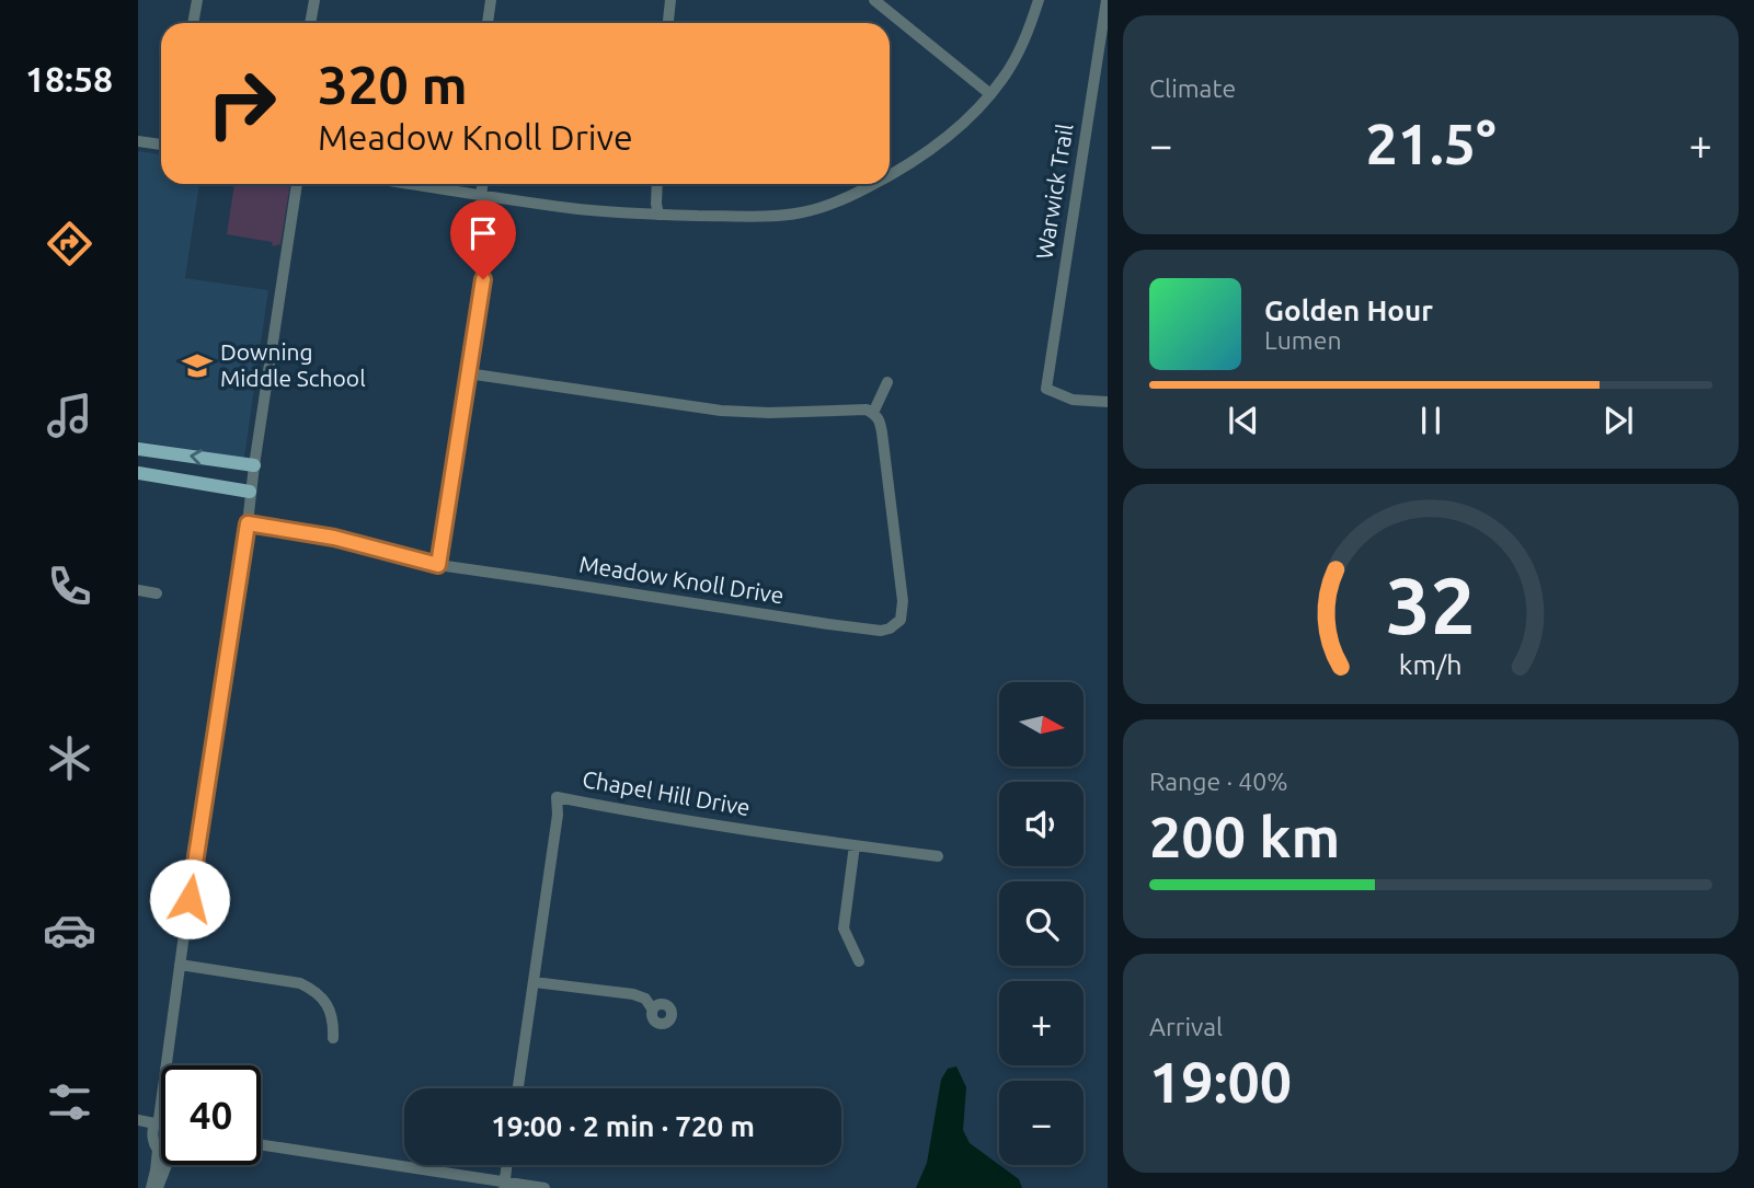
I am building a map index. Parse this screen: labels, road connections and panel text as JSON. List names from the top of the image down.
{
  "streets": {
    "street": ["Warwick Trail", "Meadow Knoll Drive", "Chapel Hill Drive"]
  },
  "places": {
    "school or university": ["Downing Middle School"]
  },
  "north": "right",
  "page": {
    "tabs": "18:58",
    "tile": [
      "Climate",
      ["Range · 40%", "200 km"],
      ["Arrival", "19:00"]
    ],
    "turn": ["320 m", "Meadow Knoll Drive"],
    "heat": ["−", "21.5°", "+"],
    "song": ["Golden Hour", "Lumen"],
    "map_buttons": ["+", "−"],
    "limit": "40",
    "trip": "19:00 · 2 min · 720 m",
    "gauge": ["32", "km/h"]
  }
}
